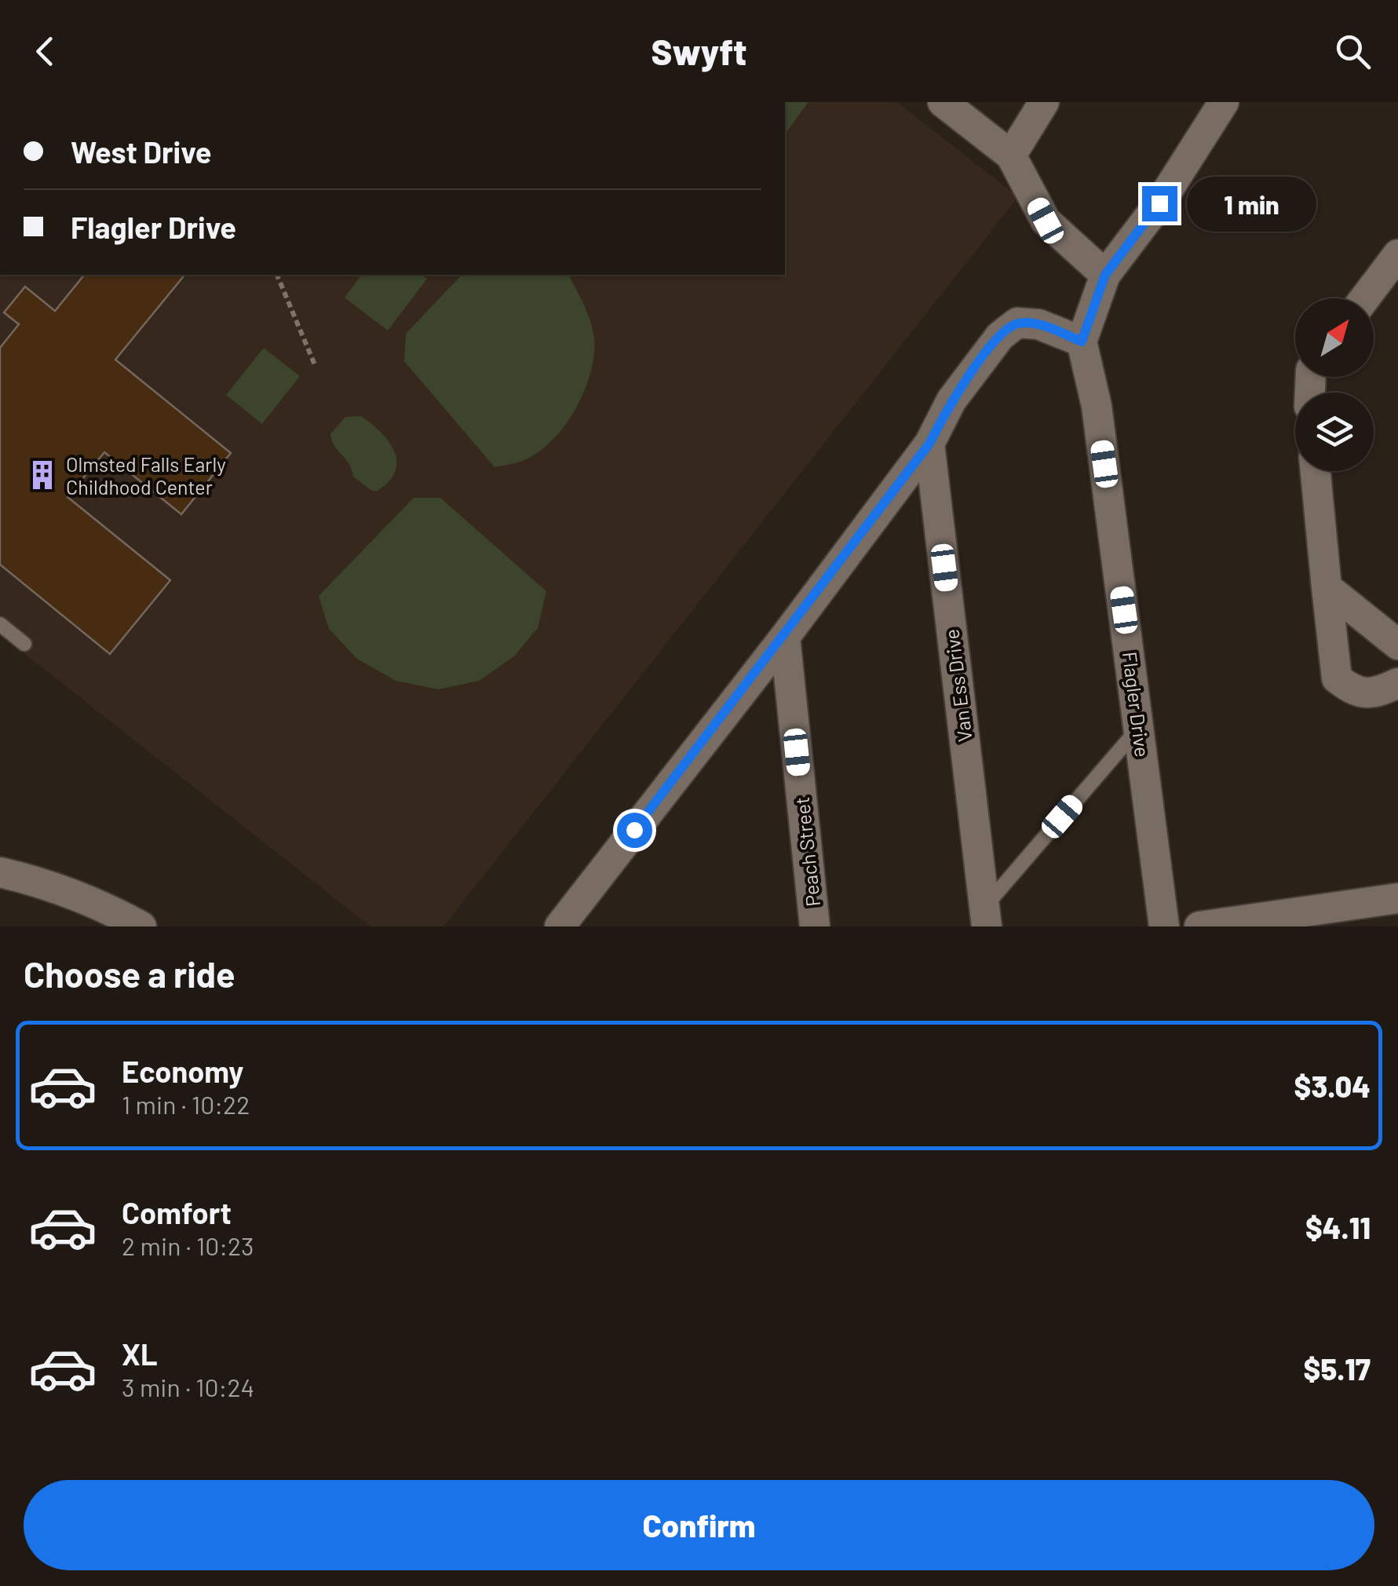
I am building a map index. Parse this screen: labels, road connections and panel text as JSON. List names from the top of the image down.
{
  "streets": {
    "street": ["Van Ess Drive", "Flagler Drive", "Peach Street"]
  },
  "places": {
    "building": ["Olmsted Falls Early Childhood Center"]
  },
  "north": "top right",
  "page": {
    "header": "Swyft",
    "banner": ["West Drive", "Flagler Drive"],
    "bubble": "1 min",
    "heading": "Choose a ride",
    "list": [
      {
        "name": "Economy",
        "note": "1 min · 10:22",
        "value": "$3.04"
      },
      {
        "name": "Comfort",
        "note": "2 min · 10:23",
        "value": "$4.11"
      },
      {
        "name": "XL",
        "note": "3 min · 10:24",
        "value": "$5.17"
      }
    ],
    "buttons": "Confirm"
  }
}
